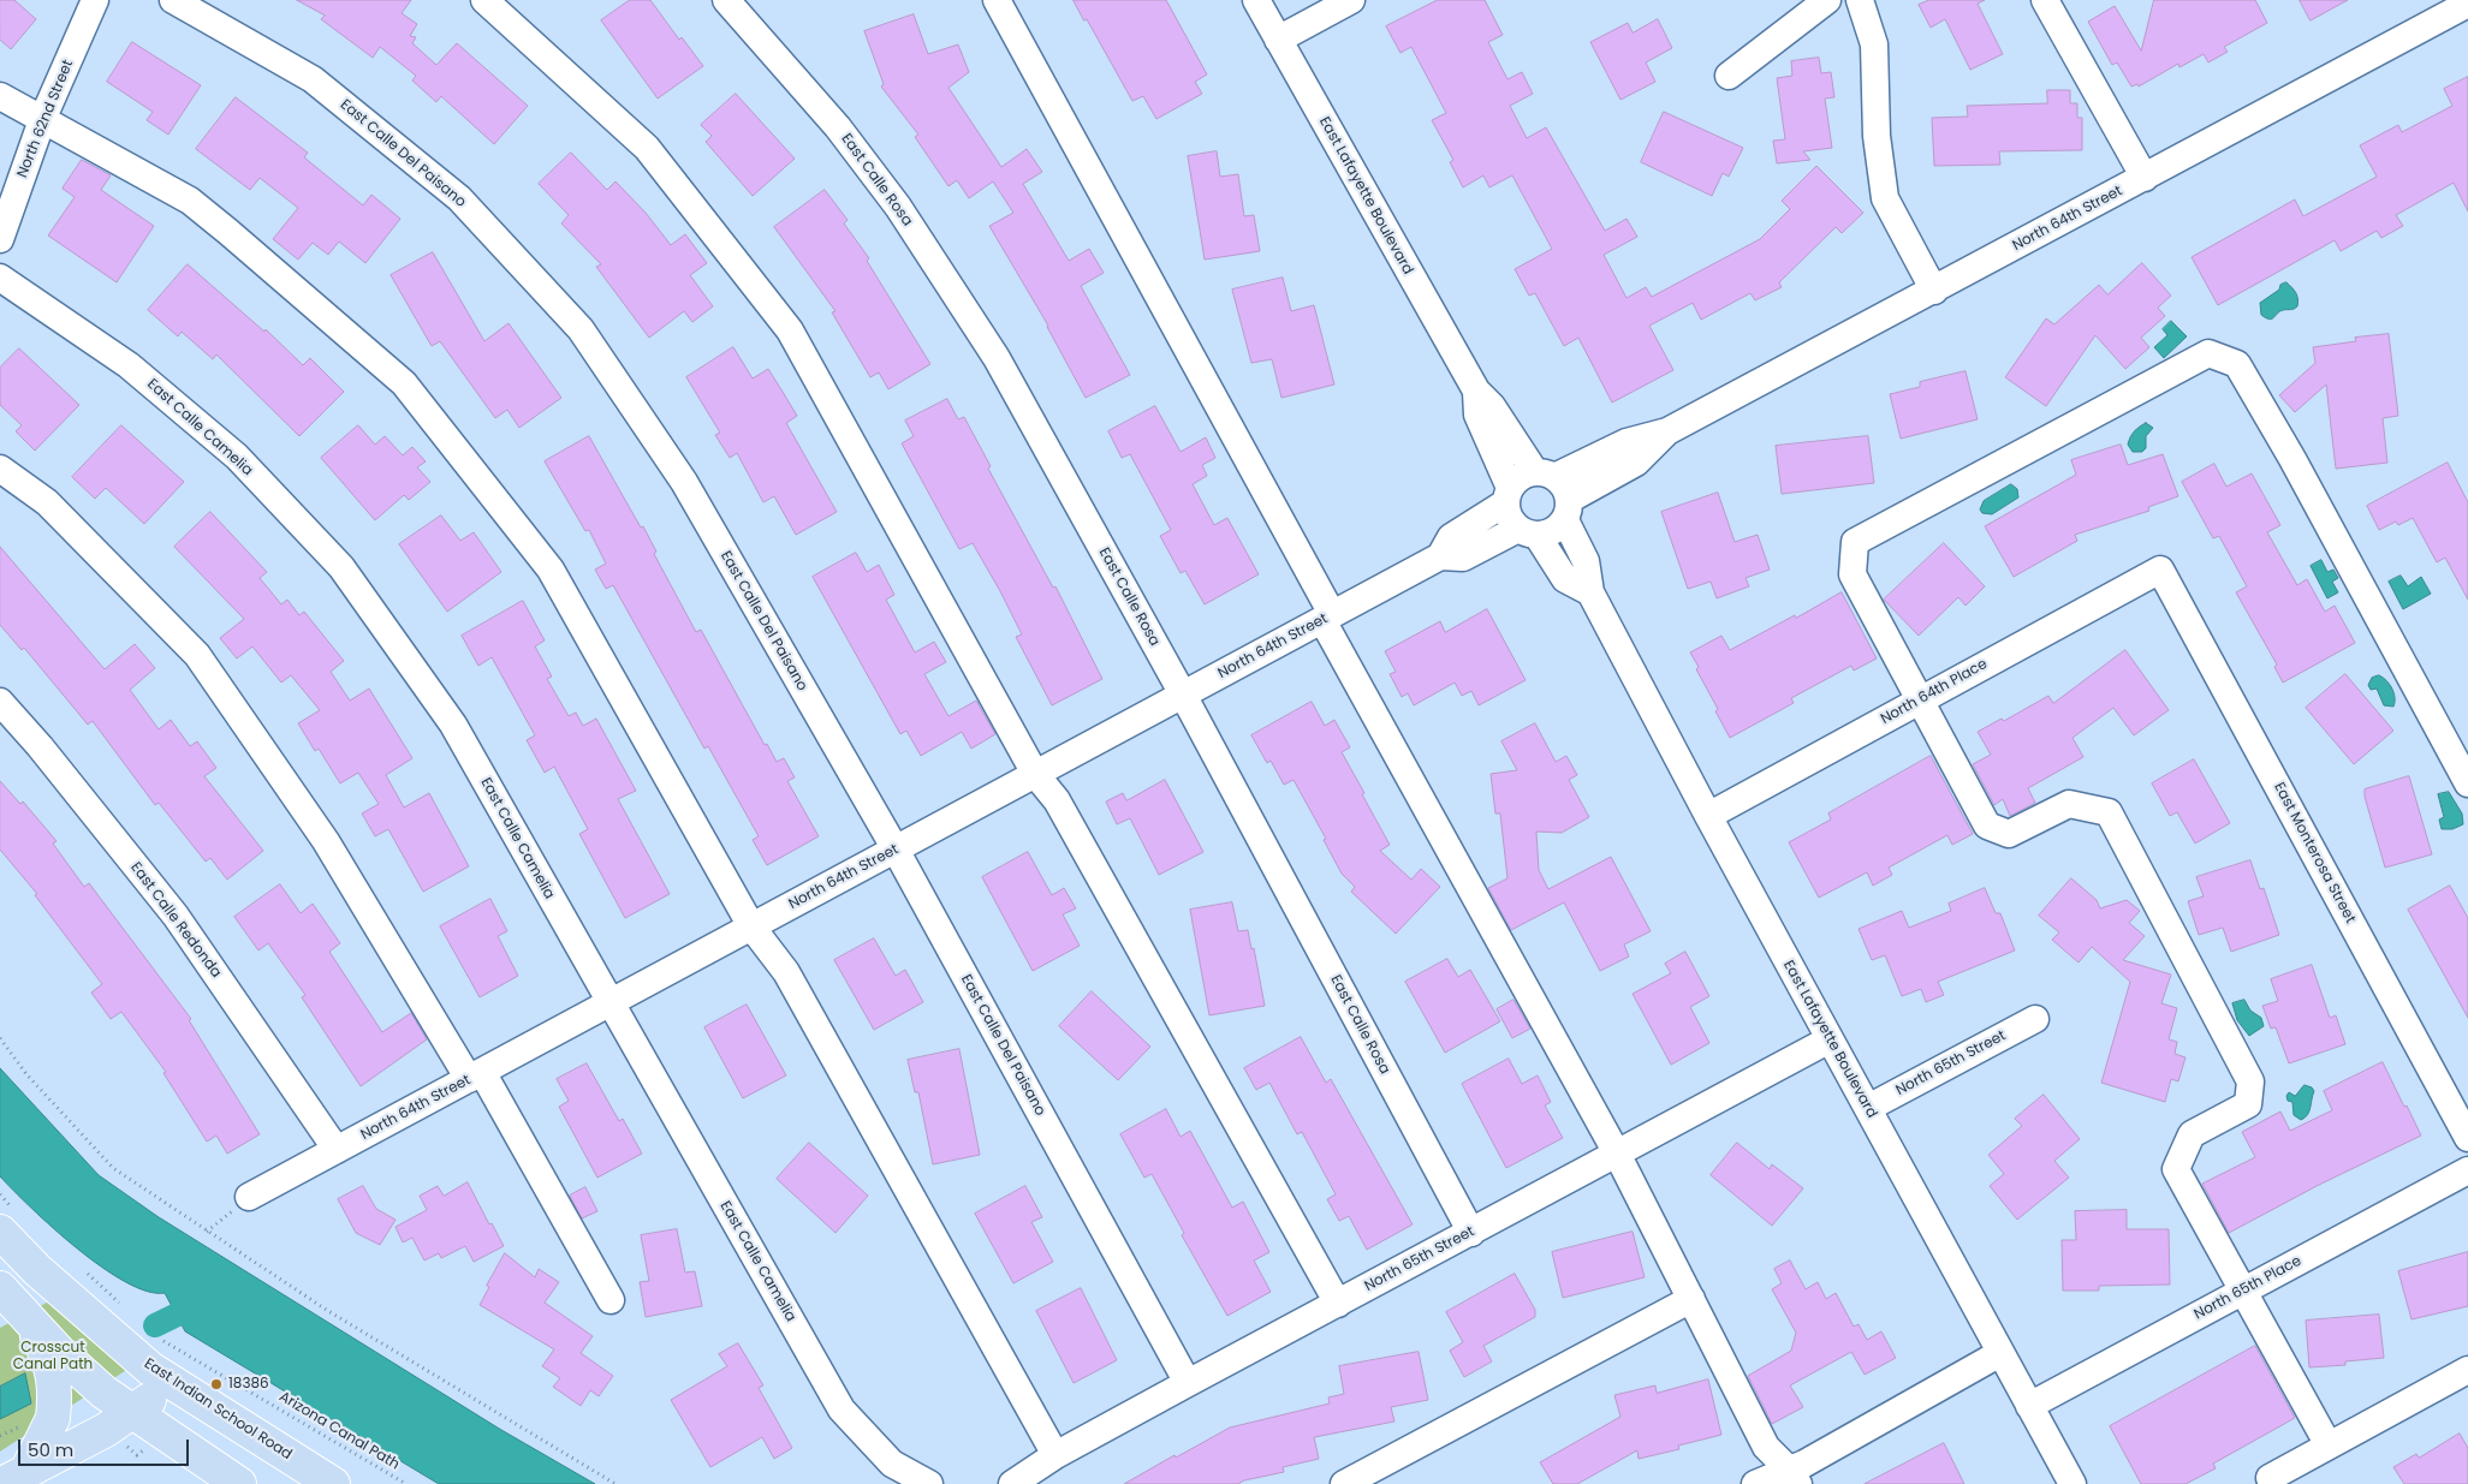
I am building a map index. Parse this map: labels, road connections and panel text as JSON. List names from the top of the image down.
{
  "streets": {
    "main road": ["East Indian School Road"],
    "street": [
      "North 62nd Street",
      "East Calle Del Paisano",
      "East Calle Rosa",
      "East Lafayette Boulevard",
      "North 64th Street",
      "East Calle Camelia",
      "North 64th Place",
      "East Monterosa Street",
      "East Calle Redonda",
      "North 65th Street",
      "North 65th Place"
    ],
    "path": ["Arizona Canal Path"]
  },
  "crossings": [
    ["East Calle Del Paisano", "North 64th Street"],
    ["East Calle Del Paisano", "North 65th Street"],
    ["East Calle Rosa", "North 64th Street"],
    ["East Calle Rosa", "North 65th Street"],
    ["East Lafayette Boulevard", "North 64th Street"],
    ["East Lafayette Boulevard", "North 64th Place"],
    ["East Lafayette Boulevard", "North 65th Street"],
    ["East Lafayette Boulevard", "North 65th Place"],
    ["North 64th Street", "East Calle Camelia"],
    ["North 64th Street", "East Calle Redonda"],
    ["North 64th Place", "East Monterosa Street"]
  ],
  "parks": ["Crosscut Canal Path"],
  "places": ["18386"],
  "scale_bar": "50 m"
}
